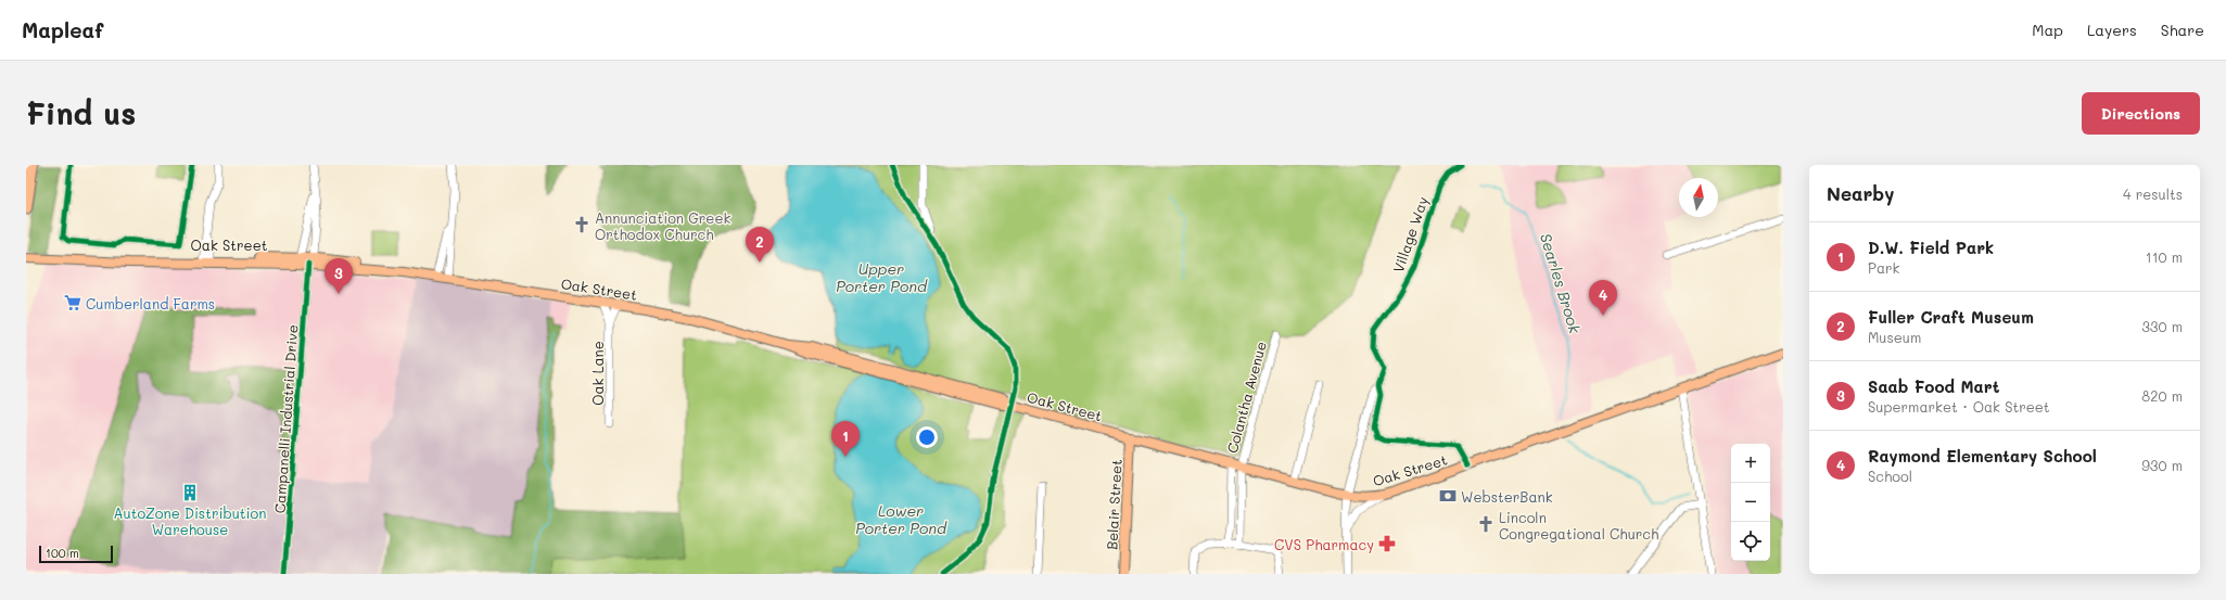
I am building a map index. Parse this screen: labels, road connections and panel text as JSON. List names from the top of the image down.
{
  "streets": {
    "main road": ["Oak Street", "Belair Street"],
    "street": [
      "Village Way",
      "Oak Lane",
      "Colantha Avenue",
      "Campanelli Industrial Drive"
    ]
  },
  "crossings": [
    ["Village Way", "Oak Street"],
    ["Oak Street", "Oak Lane"],
    ["Oak Street", "Colantha Avenue"],
    ["Oak Street", "Campanelli Industrial Drive"],
    ["Oak Street", "Belair Street"]
  ],
  "water": ["Upper Porter Pond", "Searles Brook", "Lower Porter Pond"],
  "places": {
    "church": ["Annunciation Greek Orthodox Church", "Lincoln Congregational Church"],
    "supermarket": ["Cumberland Farms"],
    "building": ["AutoZone Distribution Warehouse"],
    "bank": ["WebsterBank"],
    "pharmacy": ["CVS Pharmacy"]
  },
  "scale_bar": "100 m",
  "north": "top",
  "page": {
    "header": "Mapleaf",
    "nav": ["Map", "Layers", "Share"],
    "buttons": "Directions",
    "title": "Find us",
    "heading": ["Nearby", "4 results"],
    "list": [
      {
        "mark": "1",
        "name": "D.W. Field Park",
        "note": "Park",
        "value": "110 m"
      },
      {
        "mark": "2",
        "name": "Fuller Craft Museum",
        "note": "Museum",
        "value": "330 m"
      },
      {
        "mark": "3",
        "name": "Saab Food Mart",
        "note": "Supermarket · Oak Street",
        "value": "820 m"
      },
      {
        "mark": "4",
        "name": "Raymond Elementary School",
        "note": "School",
        "value": "930 m"
      }
    ],
    "pins": [
      "2",
      "3",
      "4",
      "1"
    ],
    "map_buttons": ["+", "−"],
    "scale": "100 m"
  }
}
